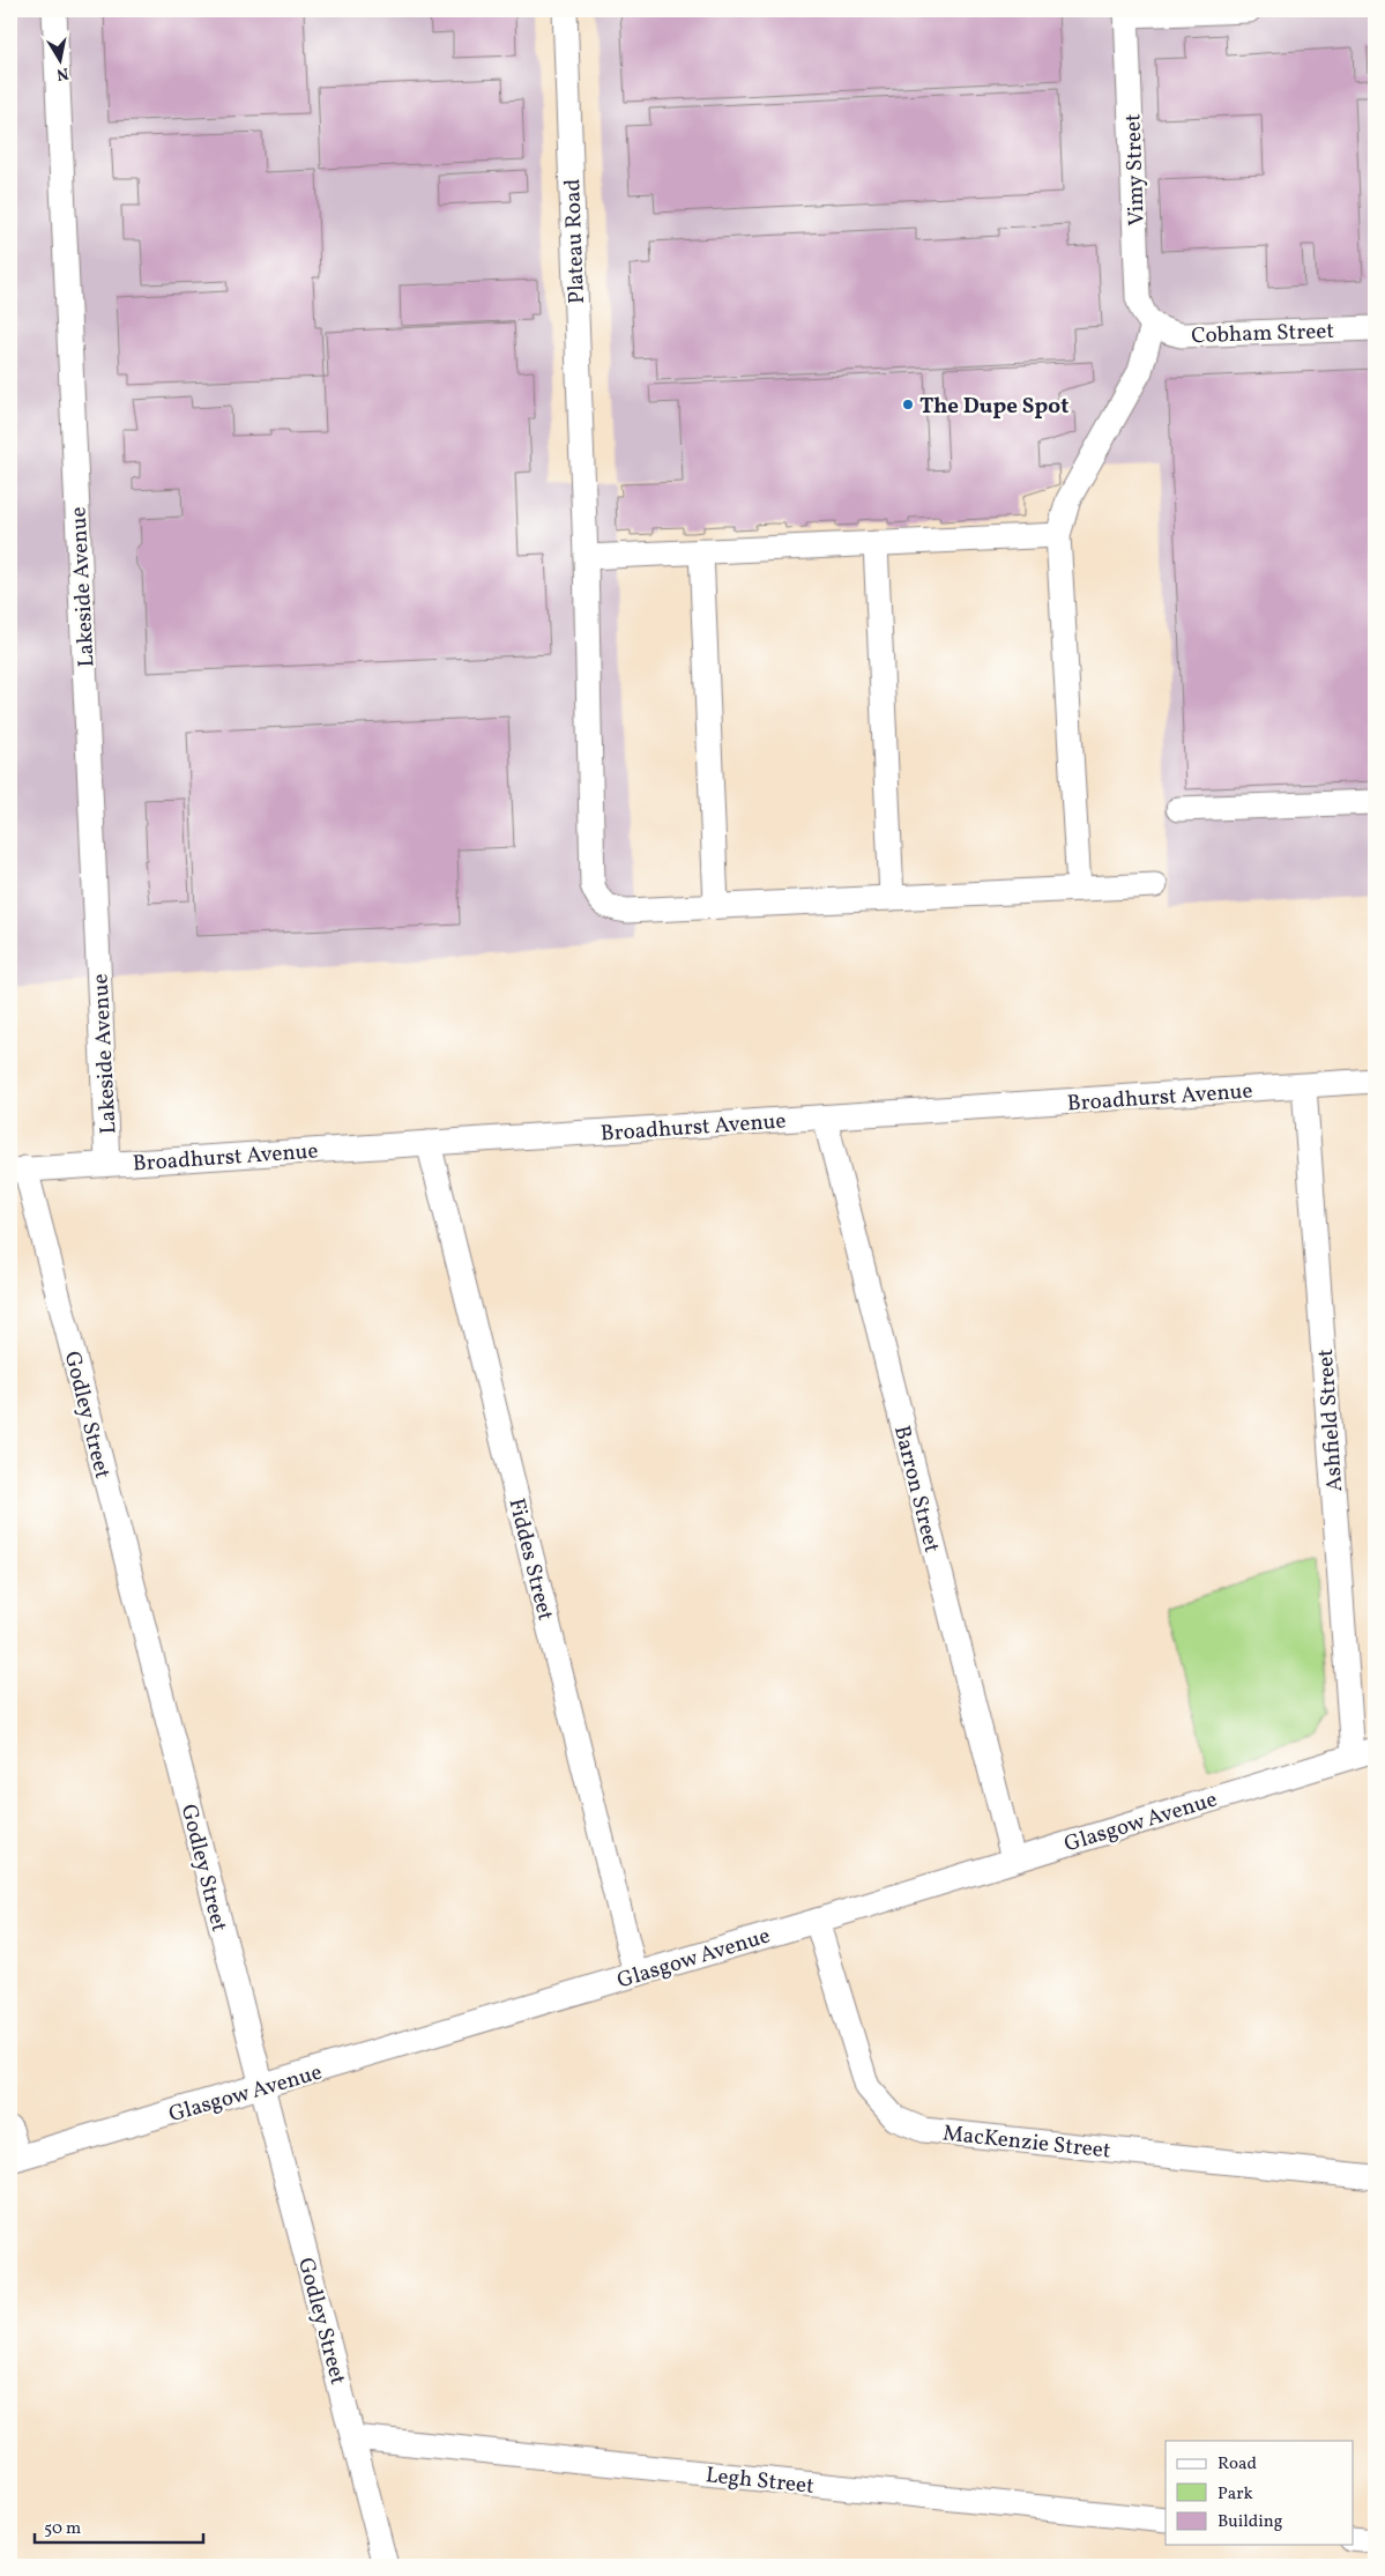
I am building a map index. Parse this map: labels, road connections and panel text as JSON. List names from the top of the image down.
{
  "streets": {
    "street": [
      "Vimy Street",
      "Plateau Road",
      "Cobham Street",
      "Lakeside Avenue",
      "Broadhurst Avenue",
      "Godley Street",
      "Ashfield Street",
      "Barron Street",
      "Fiddes Street",
      "Glasgow Avenue",
      "MacKenzie Street",
      "Legh Street"
    ]
  },
  "crossings": [
    ["Vimy Street", "Cobham Street"],
    ["Lakeside Avenue", "Broadhurst Avenue"],
    ["Broadhurst Avenue", "Godley Street"],
    ["Broadhurst Avenue", "Ashfield Street"],
    ["Broadhurst Avenue", "Barron Street"],
    ["Broadhurst Avenue", "Fiddes Street"],
    ["Godley Street", "Glasgow Avenue"],
    ["Godley Street", "Legh Street"],
    ["Ashfield Street", "Glasgow Avenue"],
    ["Barron Street", "Glasgow Avenue"],
    ["Fiddes Street", "Glasgow Avenue"],
    ["Glasgow Avenue", "MacKenzie Street"]
  ],
  "places": ["The Dupe Spot"],
  "legend": ["Road", "Park", "Building"],
  "scale_bar": "50 m",
  "north": "bottom"
}
